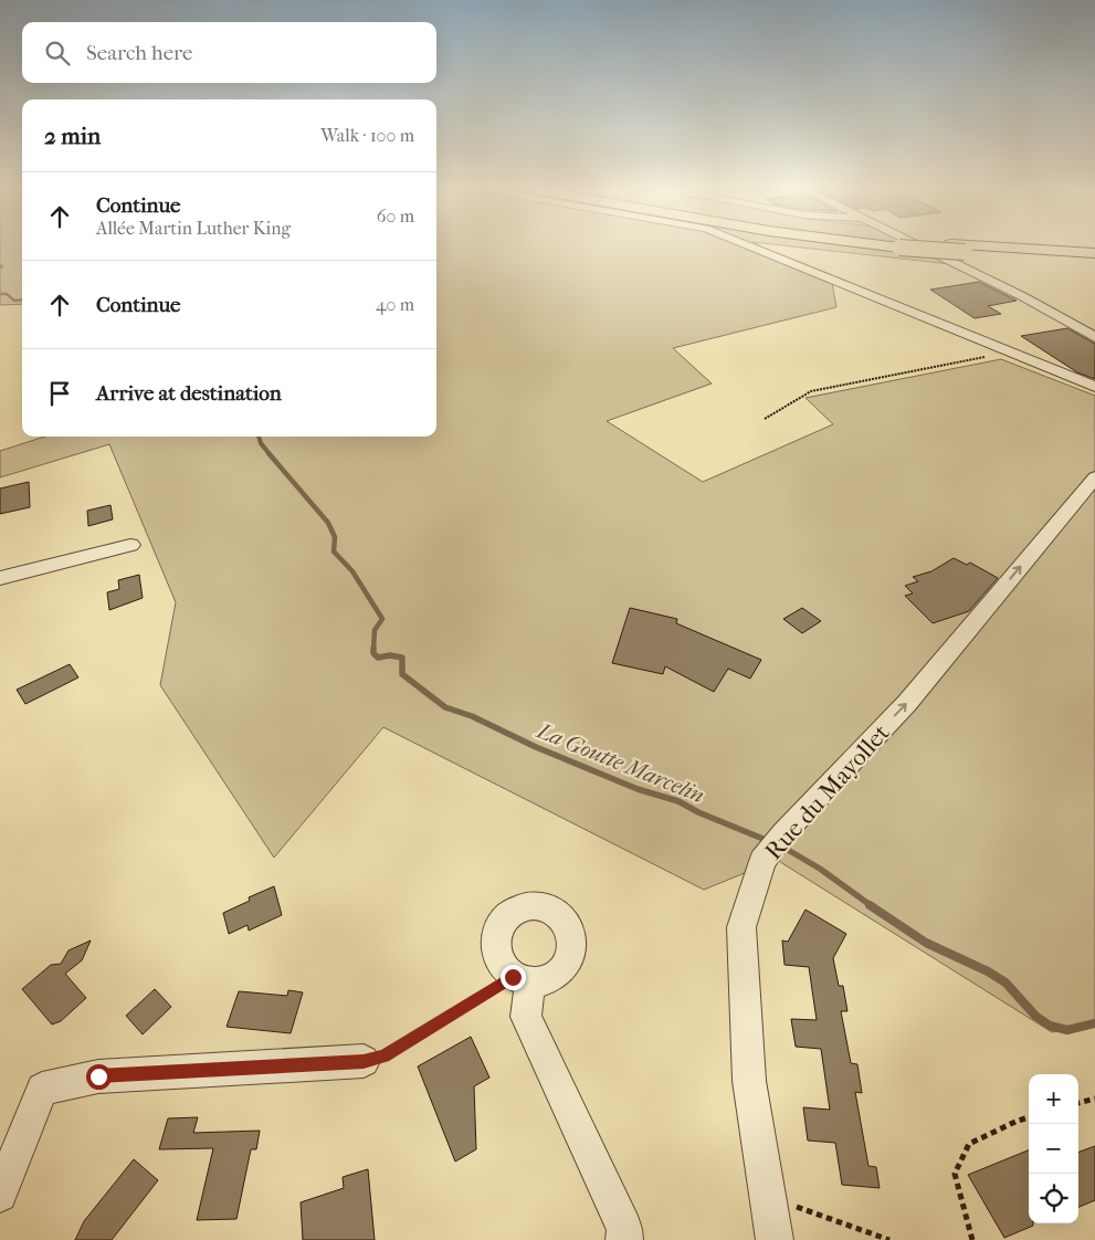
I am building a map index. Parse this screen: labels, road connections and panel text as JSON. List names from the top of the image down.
{
  "streets": {
    "street": ["Rue du Mayollet"]
  },
  "one_way": ["Rue du Mayollet"],
  "water": ["La Goutte Marcelin"],
  "page": {
    "search": "Search here",
    "heading": ["2 min", "Walk · 100 m"],
    "list": [
      ["Continue", "Allée Martin Luther King", "60 m"],
      ["Continue", "40 m"],
      "Arrive at destination"
    ],
    "map_buttons": ["+", "−"]
  }
}
